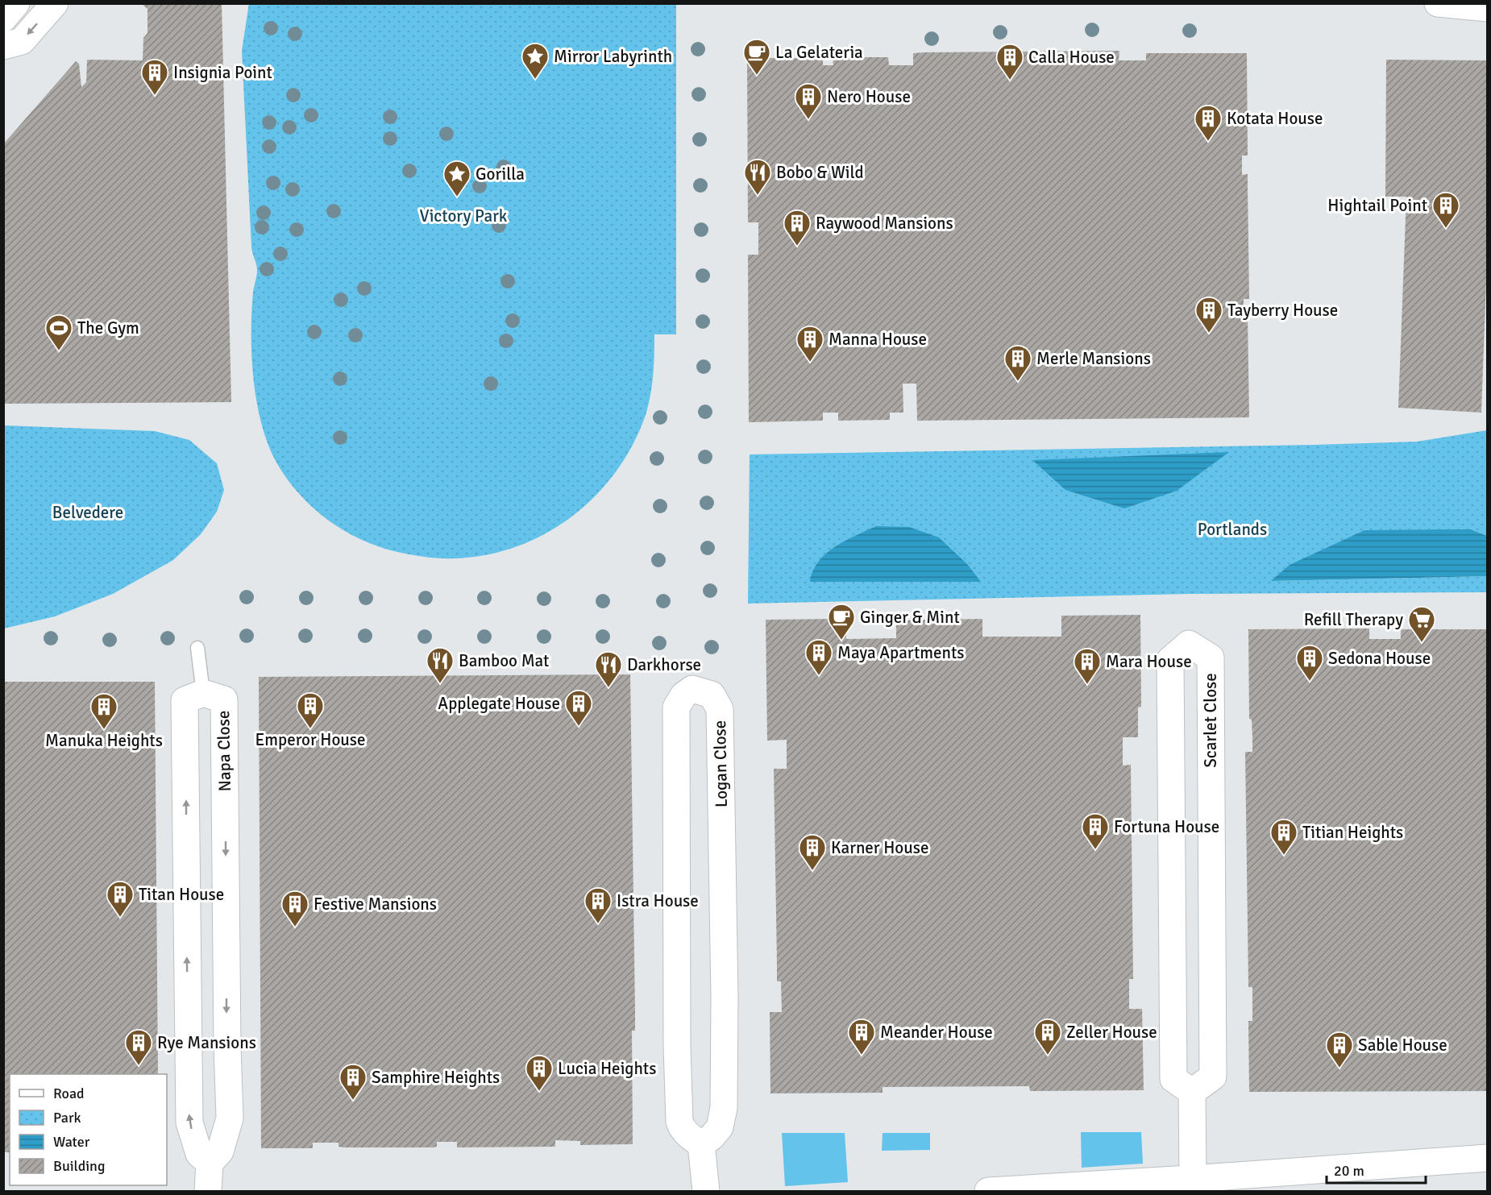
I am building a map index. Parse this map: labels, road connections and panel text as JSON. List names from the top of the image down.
{
  "streets": {
    "street": ["Scarlet Close", "Napa Close", "Logan Close"]
  },
  "parks": ["Victory Park", "Belvedere", "Portlands"],
  "places": {
    "cafe": ["La Gelateria", "Ginger & Mint"],
    "place": ["Mirror Labyrinth", "Gorilla"],
    "building": [
      "Calla House",
      "Insignia Point",
      "Nero House",
      "Kotata House",
      "Hightail Point",
      "Raywood Mansions",
      "Tayberry House",
      "Manna House",
      "Merle Mansions",
      "Maya Apartments",
      "Sedona House",
      "Mara House",
      "Applegate House",
      "Emperor House",
      "Manuka Heights",
      "Fortuna House",
      "Titian Heights",
      "Karner House",
      "Titan House",
      "Istra House",
      "Festive Mansions",
      "Meander House",
      "Zeller House",
      "Rye Mansions",
      "Sable House",
      "Lucia Heights",
      "Samphire Heights"
    ],
    "restaurant": ["Bobo & Wild", "Bamboo Mat", "Darkhorse"],
    "sports": ["The Gym"],
    "supermarket": ["Refill Therapy"]
  },
  "legend": [
    "Road",
    "Park",
    "Water",
    "Building"
  ],
  "scale_bar": "20 m"
}
